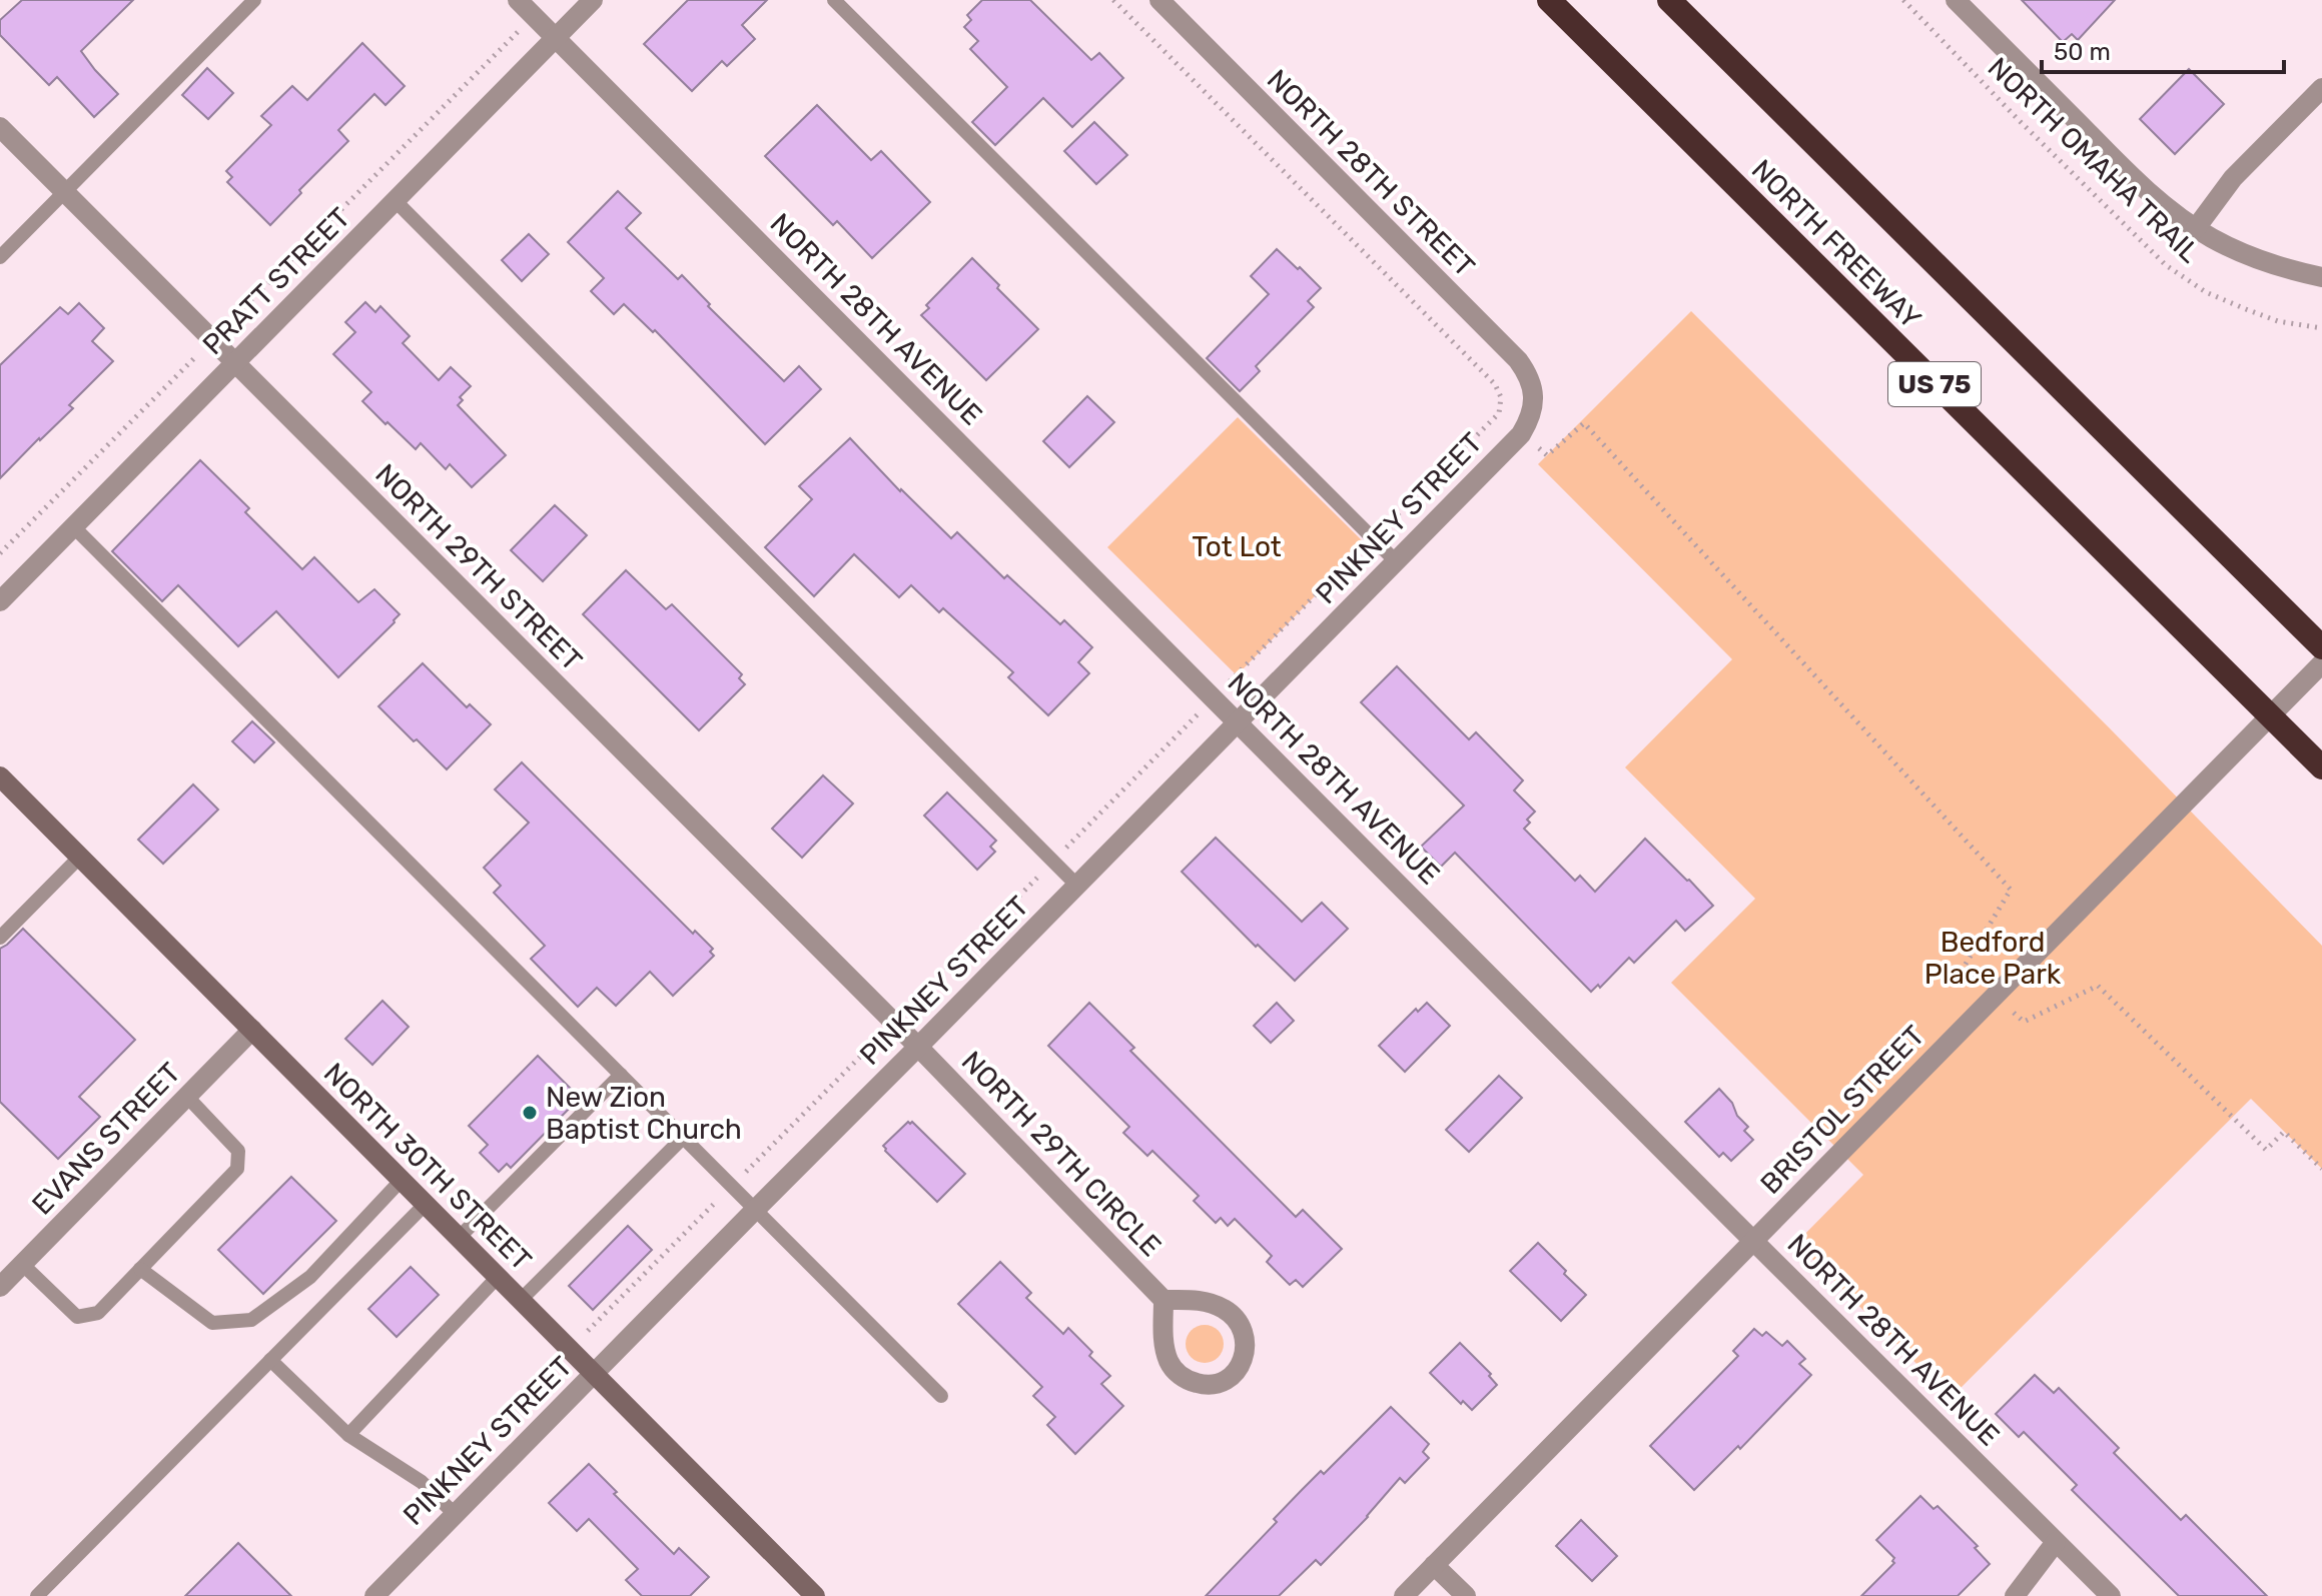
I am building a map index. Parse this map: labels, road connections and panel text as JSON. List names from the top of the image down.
{
  "streets": {
    "highway": ["NORTH FREEWAY", "US 75"],
    "main road": ["NORTH 30TH STREET"],
    "street": [
      "NORTH 28TH STREET",
      "PRATT STREET",
      "NORTH 28TH AVENUE",
      "PINKNEY STREET",
      "NORTH 29TH STREET",
      "BRISTOL STREET",
      "EVANS STREET",
      "NORTH 29TH CIRCLE"
    ],
    "path": ["NORTH OMAHA TRAIL"]
  },
  "crossings": [
    ["NORTH 28TH STREET", "PINKNEY STREET"],
    ["PRATT STREET", "NORTH 28TH AVENUE"],
    ["PRATT STREET", "NORTH 29TH STREET"],
    ["NORTH 28TH AVENUE", "PINKNEY STREET"],
    ["NORTH 28TH AVENUE", "BRISTOL STREET"],
    ["PINKNEY STREET", "NORTH 29TH STREET"],
    ["PINKNEY STREET", "NORTH 29TH CIRCLE"],
    ["PINKNEY STREET", "NORTH 30TH STREET"],
    ["NORTH 29TH STREET", "NORTH 29TH CIRCLE"],
    ["EVANS STREET", "NORTH 30TH STREET"]
  ],
  "parks": ["Tot Lot", "Bedford Place Park"],
  "places": ["New Zion Baptist Church"],
  "scale_bar": "50 m"
}
